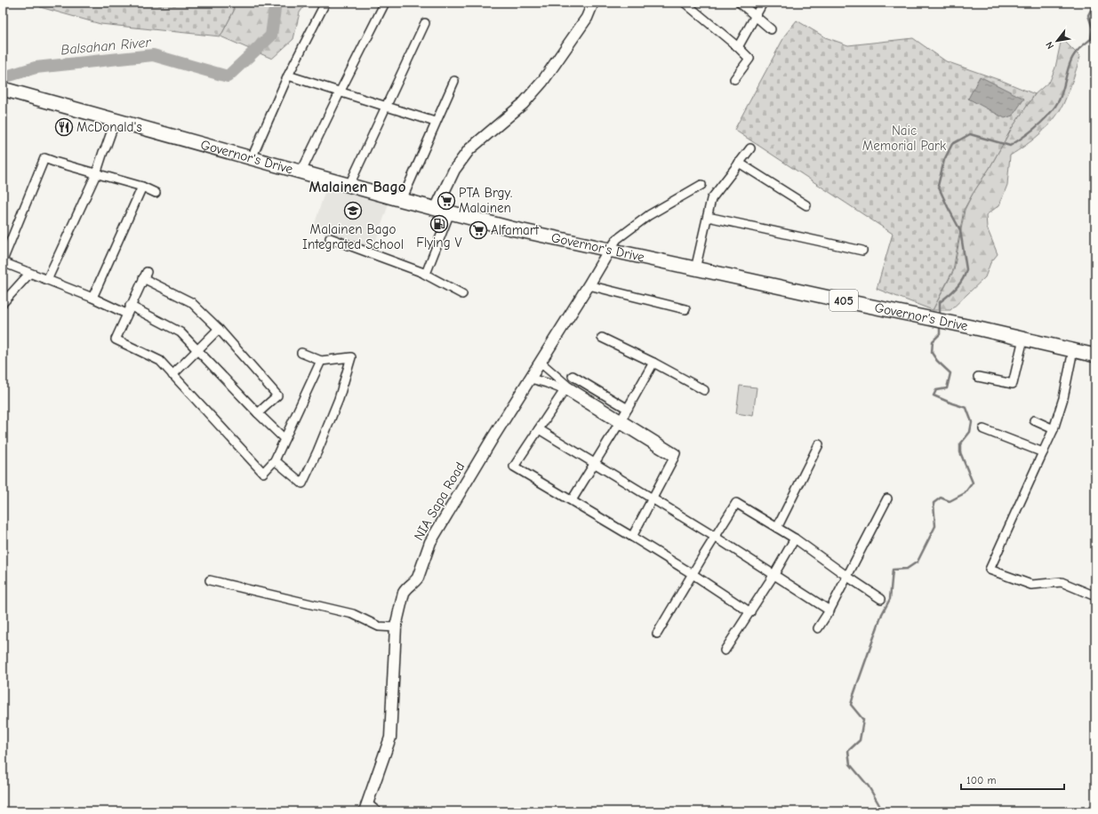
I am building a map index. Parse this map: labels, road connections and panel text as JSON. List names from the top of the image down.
{
  "streets": {
    "main road": ["Governor's Drive", "405"],
    "street": ["NIA Sapa Road"]
  },
  "crossings": [
    ["Governor's Drive", "NIA Sapa Road"]
  ],
  "districts": ["Malainen Bago"],
  "water": ["Balsahan River"],
  "parks": ["Naic Memorial Park"],
  "places": {
    "restaurant": ["McDonald's"],
    "supermarket": ["PTA Brgy. Malainen", "Alfamart"],
    "school or university": ["Malainen Bago Integrated School"],
    "fuel station": ["Flying V"]
  },
  "scale_bar": "100 m",
  "north": "bottom left"
}
